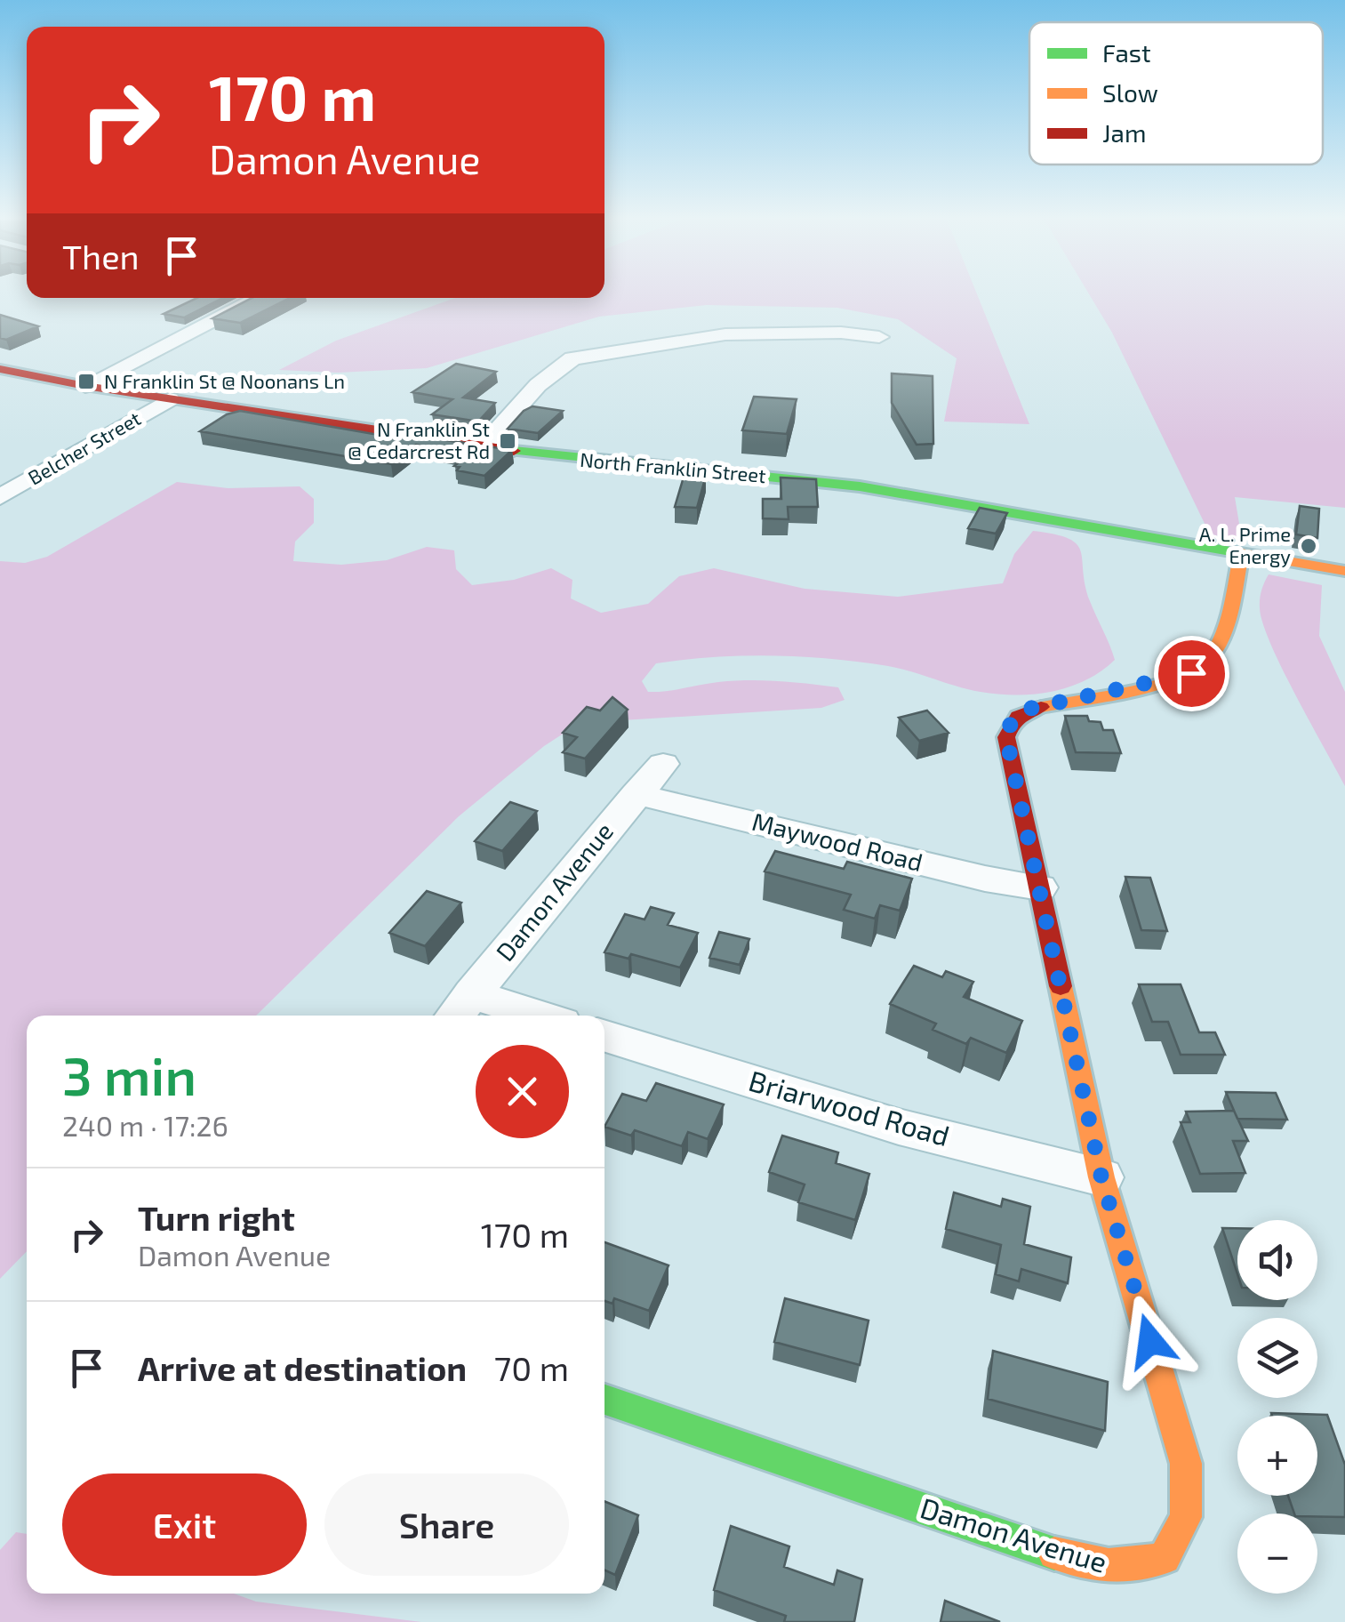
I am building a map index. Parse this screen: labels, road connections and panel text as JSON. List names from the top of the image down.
{
  "streets": {
    "main road": ["North Franklin Street", "Damon Avenue"],
    "street": ["Belcher Street", "Maywood Road", "Briarwood Road"]
  },
  "crossings": [
    ["Belcher Street", "North Franklin Street"],
    ["North Franklin Street", "Damon Avenue"],
    ["Maywood Road", "Damon Avenue"],
    ["Damon Avenue", "Briarwood Road"]
  ],
  "places": {
    "transit": ["N Franklin St @ Noonans Ln", "N Franklin St @ Cedarcrest Rd"],
    "other": ["A. L. Prime Energy"]
  },
  "legend": ["Fast", "Slow", "Jam"],
  "page": {
    "turn": ["170 m", "Damon Avenue"],
    "then": "Then",
    "heading": ["3 min", "240 m · 17:26"],
    "list": [
      {
        "name": "Turn right",
        "note": "Damon Avenue",
        "value": "170 m"
      },
      {
        "name": "Arrive at destination",
        "value": "70 m"
      }
    ],
    "map_buttons": ["+", "−"],
    "buttons": ["Exit", "Share"]
  }
}
